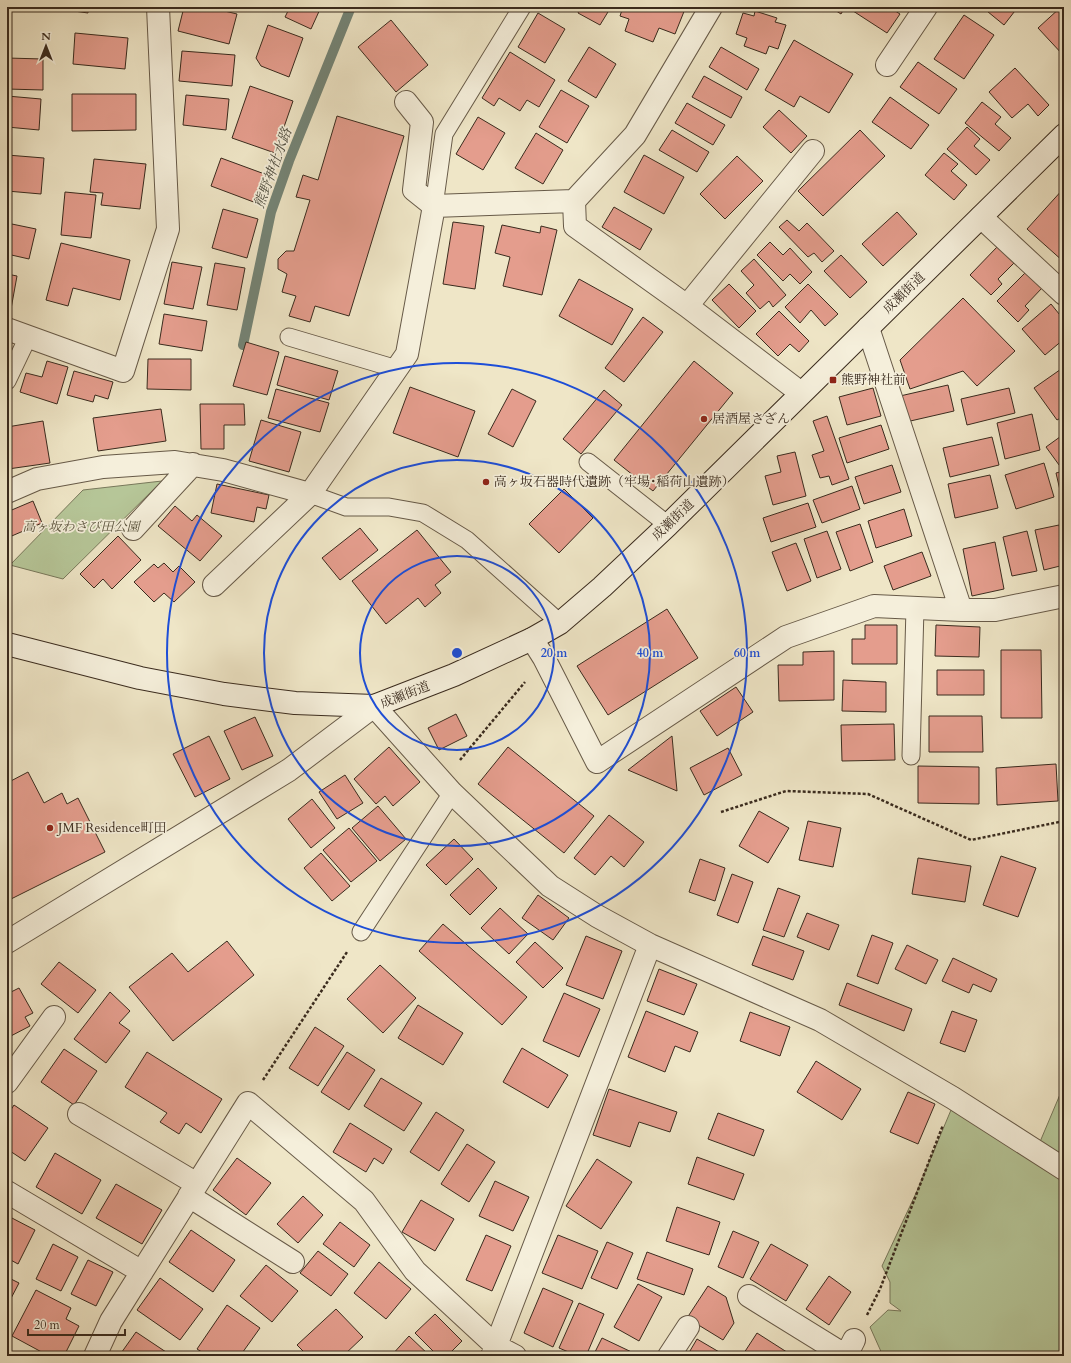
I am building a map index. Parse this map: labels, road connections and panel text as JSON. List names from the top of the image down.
{
  "streets": {
    "street": ["成瀬街道"]
  },
  "water": ["熊野神社水路"],
  "parks": ["高ヶ坂わさび田公園"],
  "places": {
    "transit": ["熊野神社前"],
    "other": ["居酒屋さざん", "高ヶ坂石器時代遺跡（牢場･稲荷山遺跡）", "JMF Residence町田"]
  },
  "scale_bar": "20 m",
  "north": "top",
  "rings": ["20 m", "40 m", "60 m"]
}
